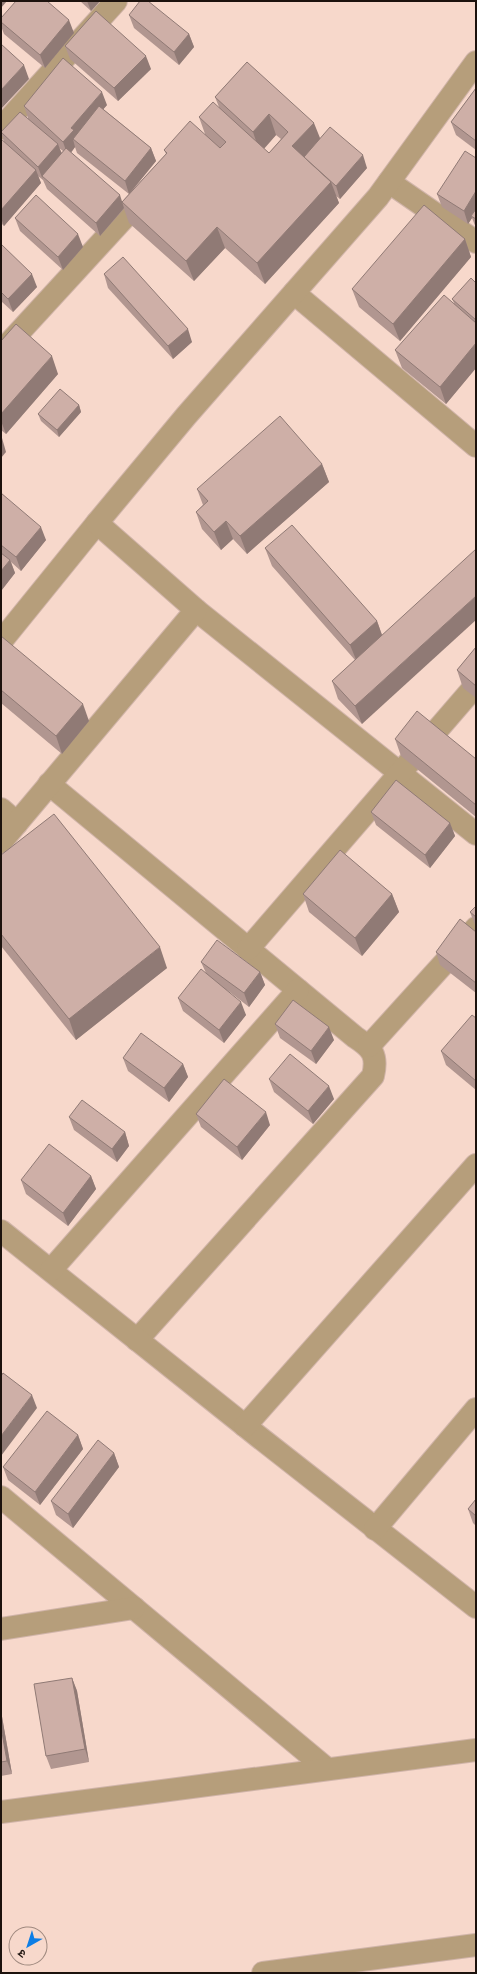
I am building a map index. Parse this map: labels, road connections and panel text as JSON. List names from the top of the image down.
{
  "north": "bottom left"
}
